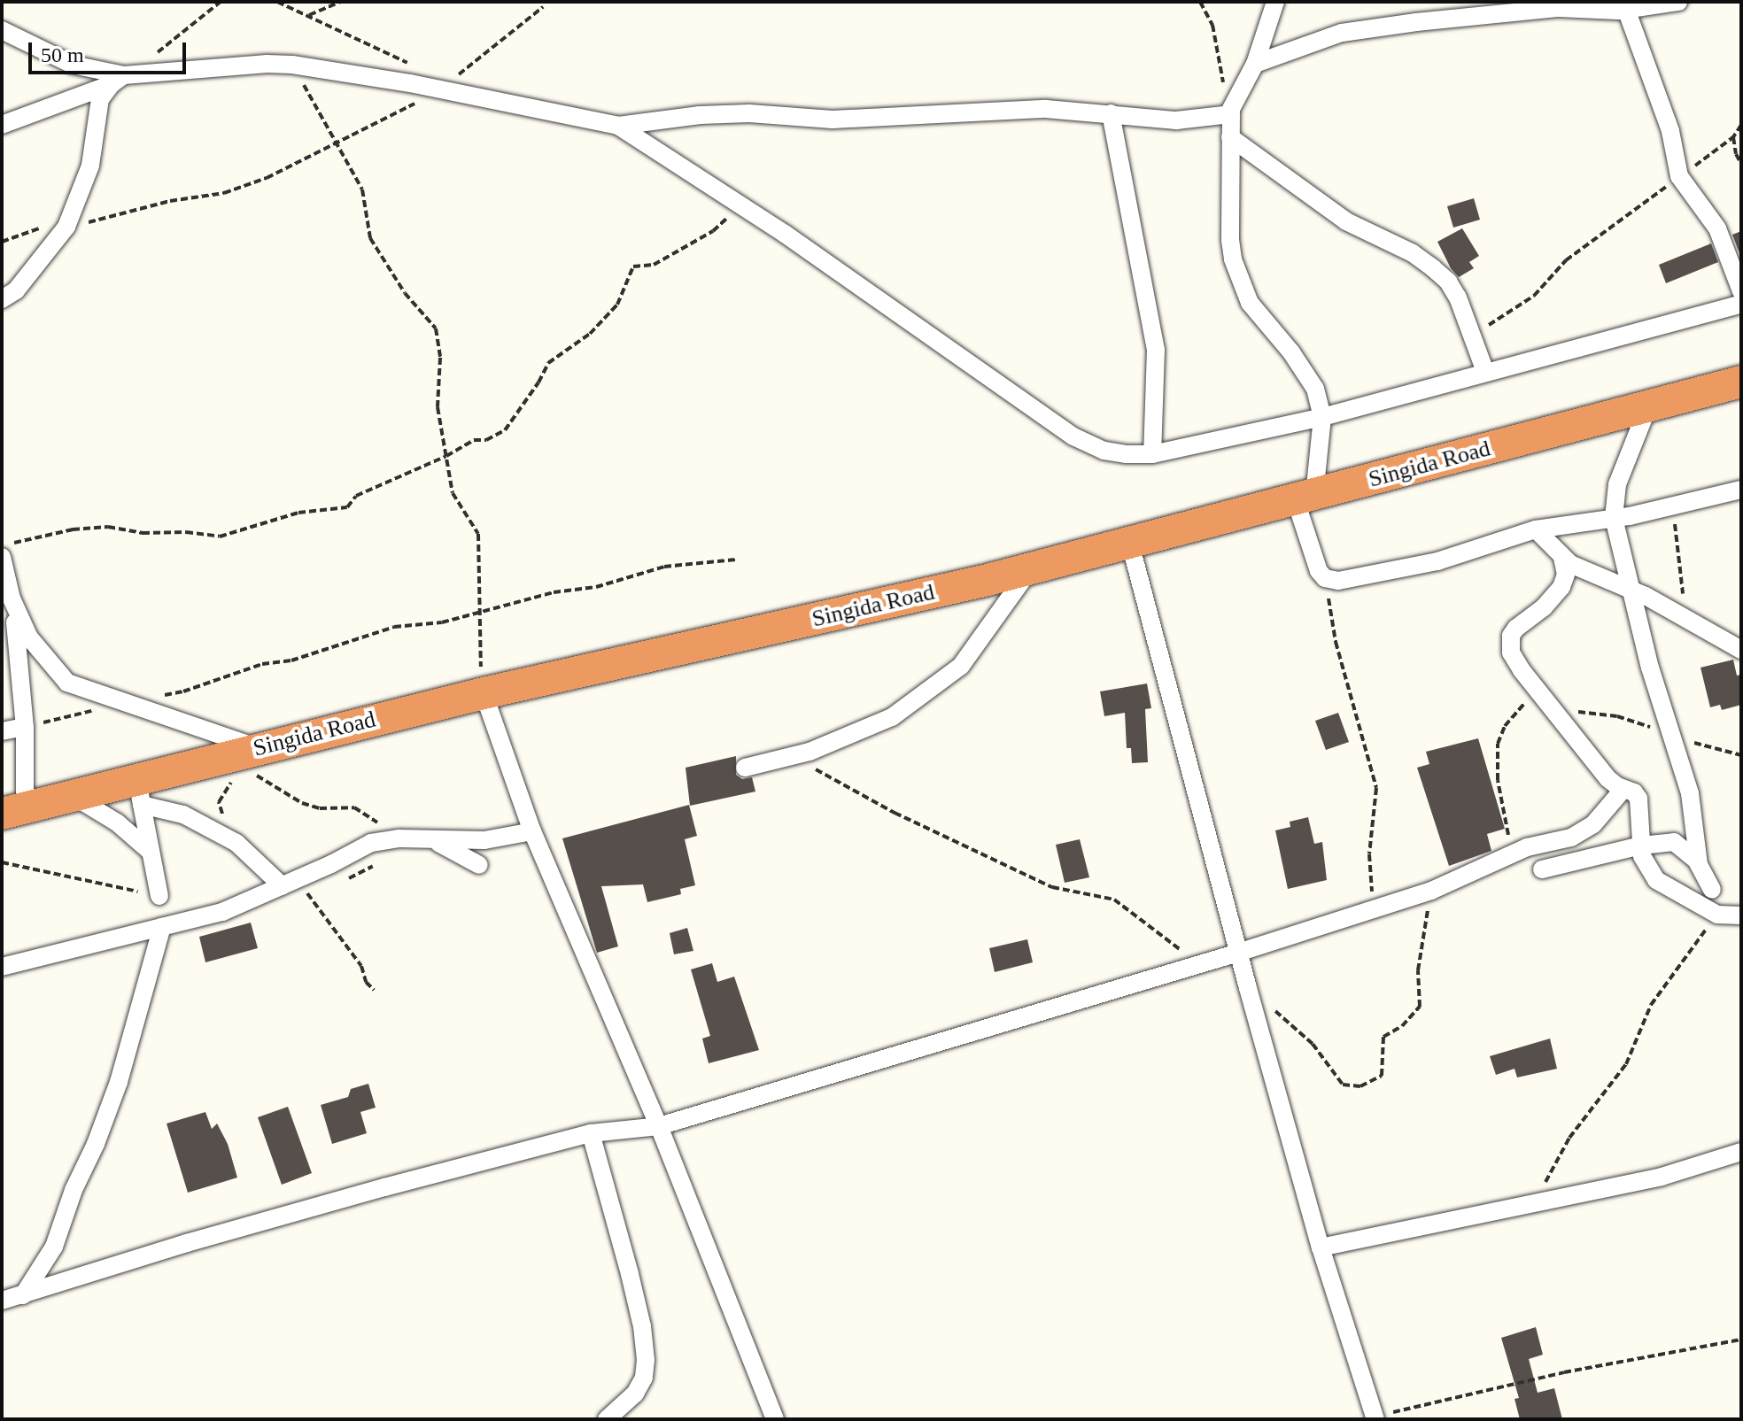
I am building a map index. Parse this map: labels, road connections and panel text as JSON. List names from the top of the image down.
{
  "streets": {
    "highway": ["Singida Road"]
  },
  "scale_bar": "50 m"
}
